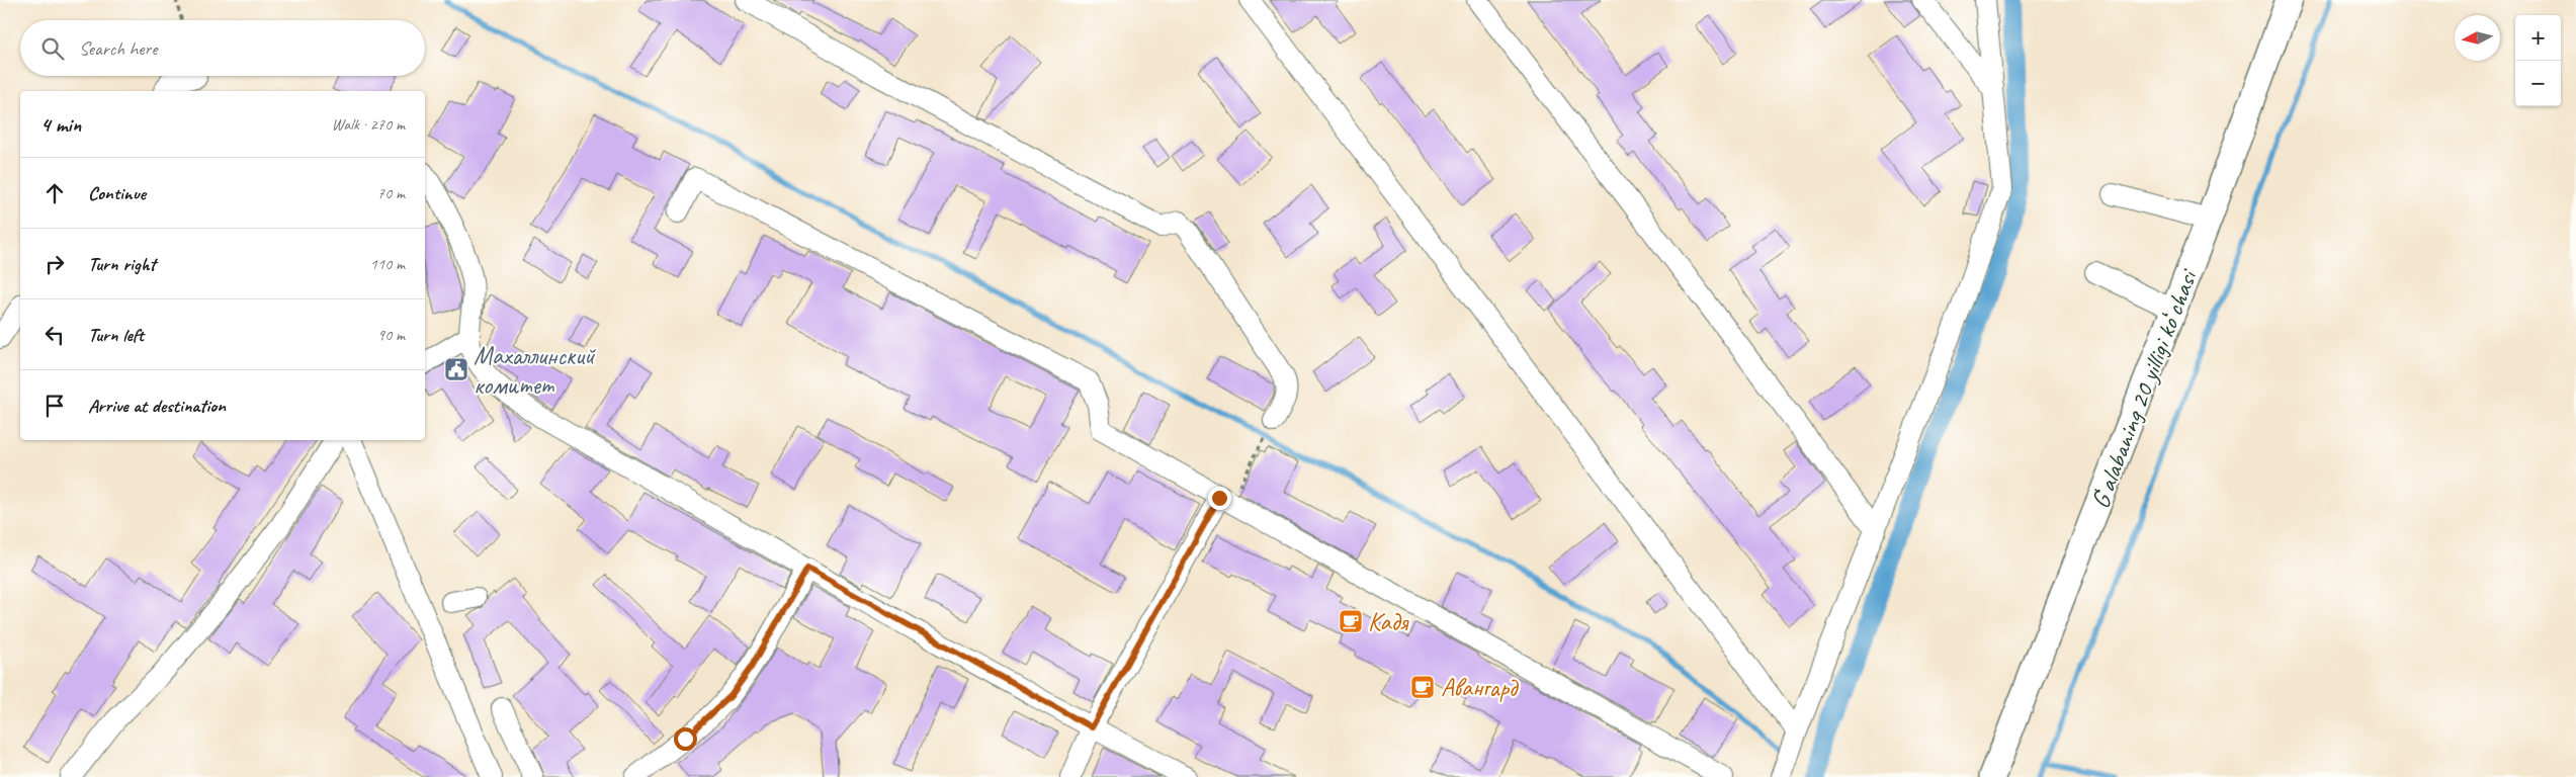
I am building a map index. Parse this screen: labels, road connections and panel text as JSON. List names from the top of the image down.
{
  "streets": {
    "main road": ["Gʻalabaning 20 yilligi koʻchasi"]
  },
  "places": {
    "public building": ["Махаллинский комитет"],
    "cafe": ["Кадя", "Авангард"]
  },
  "north": "left",
  "page": {
    "map_buttons": ["+", "−"],
    "search": "Search here",
    "heading": ["4 min", "Walk · 270 m"],
    "list": [
      ["Continue", "70 m"],
      ["Turn right", "110 m"],
      ["Turn left", "90 m"],
      "Arrive at destination"
    ]
  }
}
